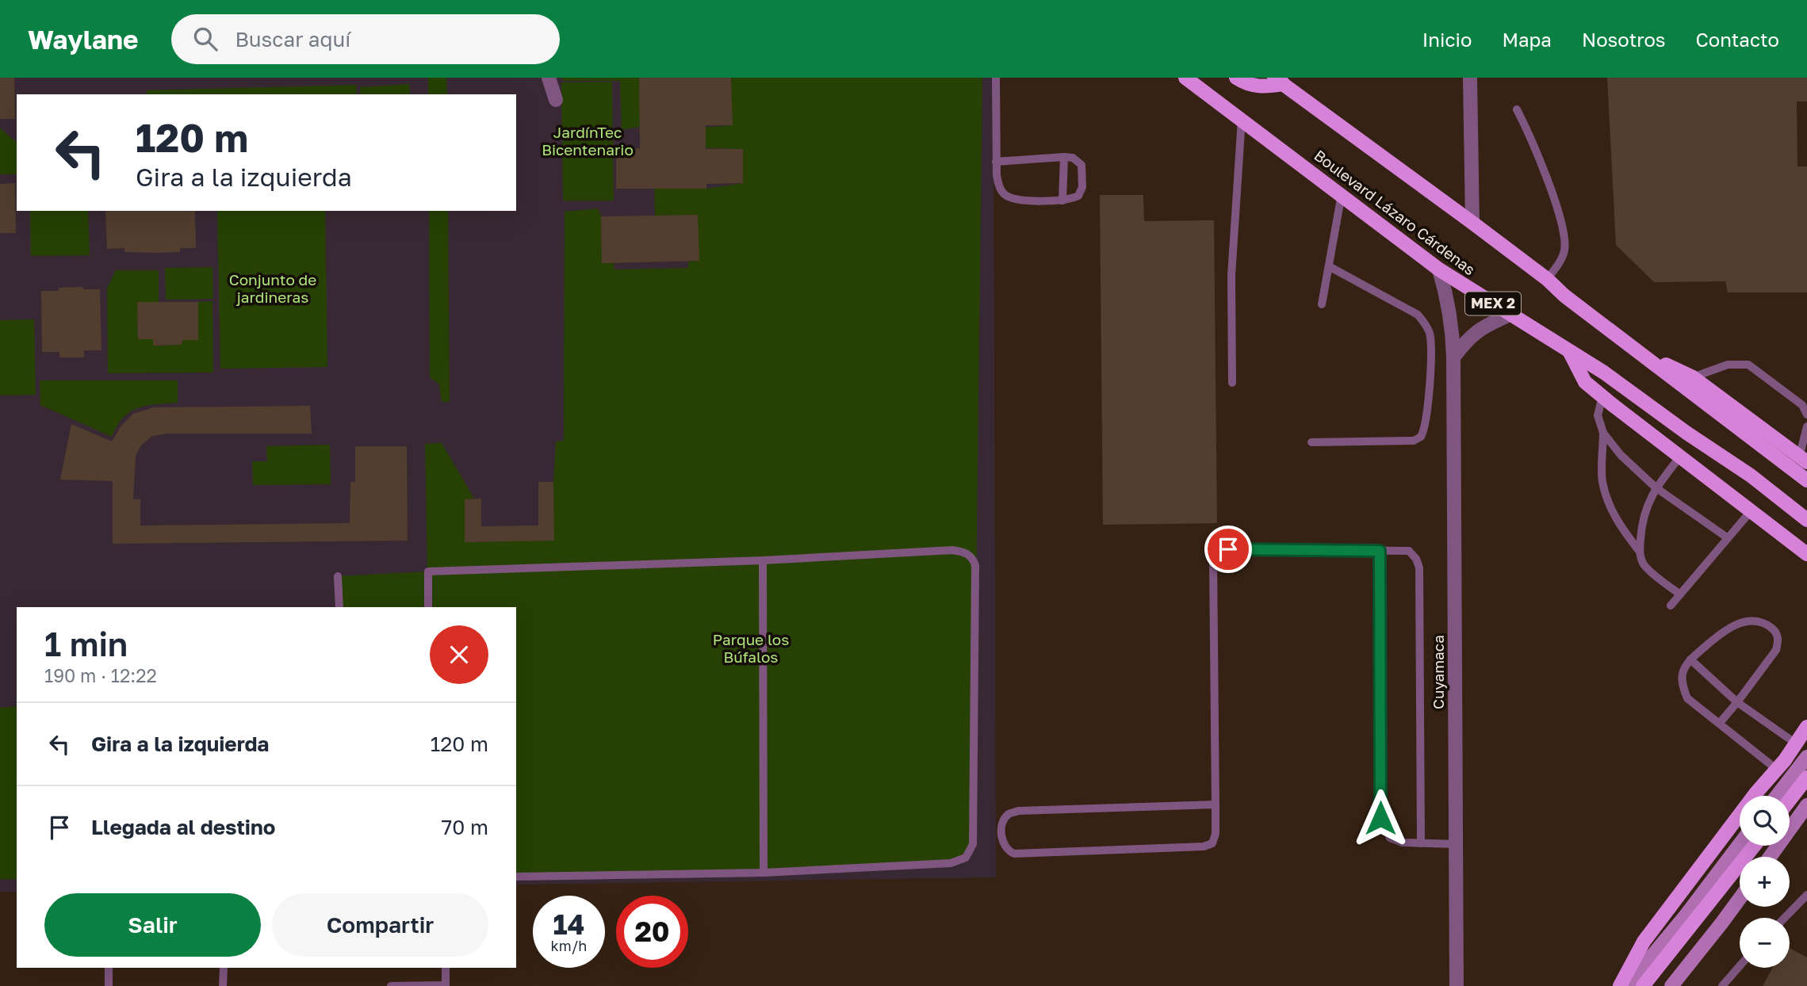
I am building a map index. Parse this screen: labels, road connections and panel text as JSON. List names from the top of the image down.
{
  "streets": {
    "main road": ["Boulevard Lázaro Cárdenas", "MEX 2"],
    "street": ["Cuyamaca"]
  },
  "crossings": [
    ["Boulevard Lázaro Cárdenas", "Cuyamaca"]
  ],
  "parks": ["JardínTec Bicentenario", "Conjunto de jardineras", "Parque los Búfalos"],
  "page": {
    "header": "Waylane",
    "search": "Buscar aquí",
    "nav": [
      "Inicio",
      "Mapa",
      "Nosotros",
      "Contacto"
    ],
    "turn": ["120 m", "Gira a la izquierda"],
    "heading": ["1 min", "190 m · 12:22"],
    "list": [
      {
        "name": "Gira a la izquierda",
        "value": "120 m"
      },
      {
        "name": "Llegada al destino",
        "value": "70 m"
      }
    ],
    "map_buttons": ["+", "−"],
    "buttons": ["Salir", "Compartir"],
    "speed": "14 km/h",
    "limit": "20"
  }
}
